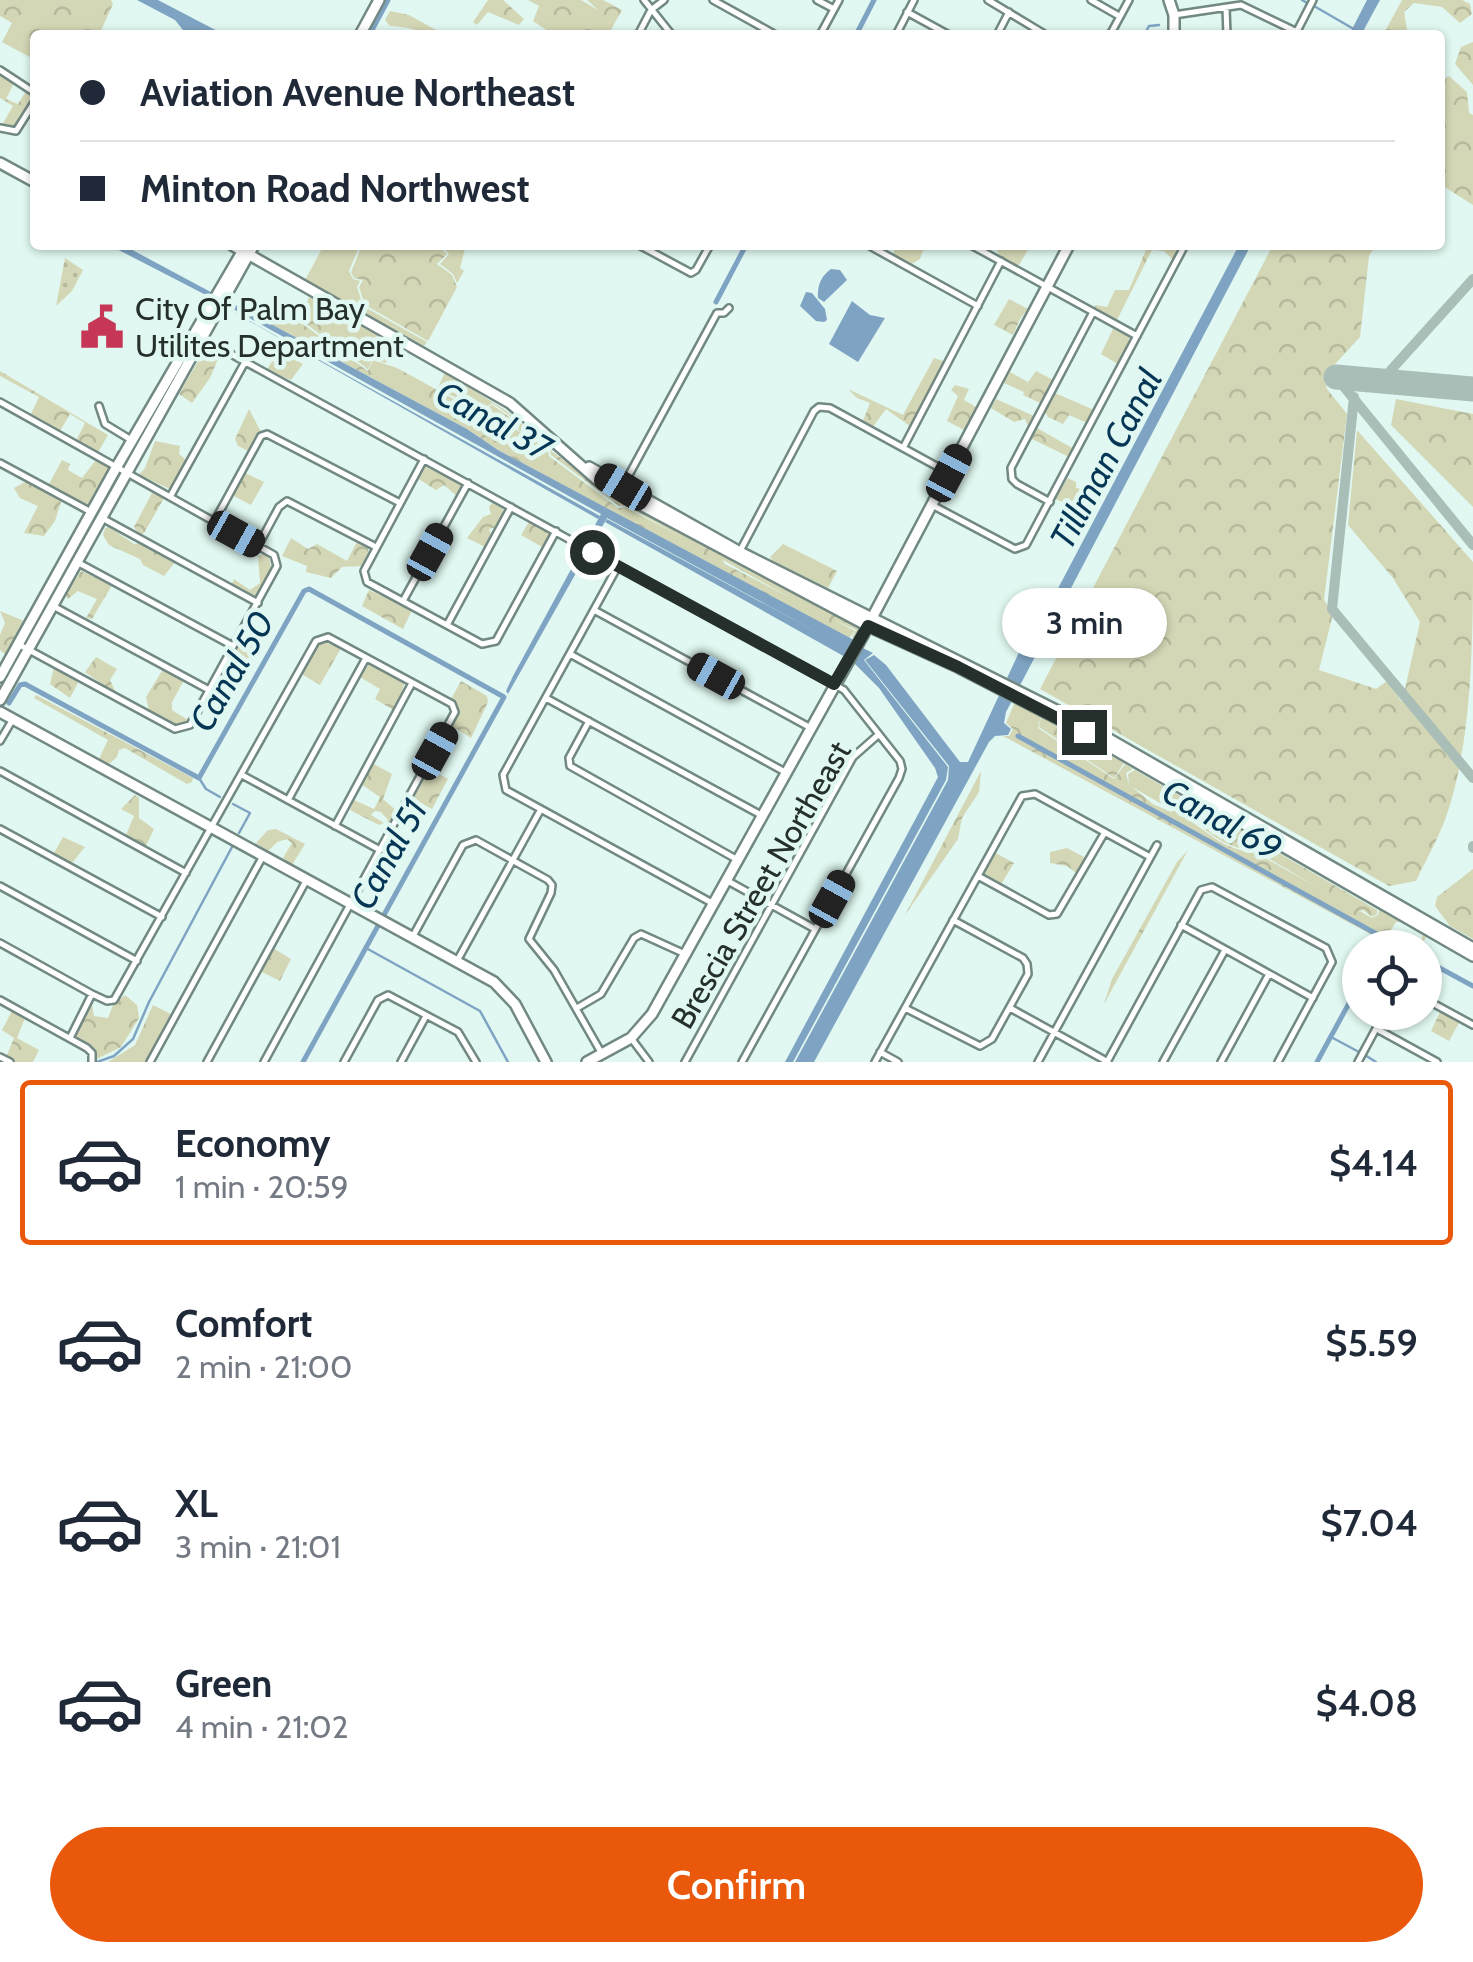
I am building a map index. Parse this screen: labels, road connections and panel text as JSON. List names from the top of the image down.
{
  "streets": {
    "street": ["Brescia Street Northeast"]
  },
  "water": [
    "Canal 37",
    "Tillman Canal",
    "Canal 50",
    "Canal 69",
    "Canal 51"
  ],
  "places": {
    "public building": ["City Of Palm Bay Utilites Department"]
  },
  "page": {
    "banner": ["Aviation Avenue Northeast", "Minton Road Northwest"],
    "bubble": "3 min",
    "list": [
      {
        "name": "Economy",
        "note": "1 min · 20:59",
        "value": "$4.14"
      },
      {
        "name": "Comfort",
        "note": "2 min · 21:00",
        "value": "$5.59"
      },
      {
        "name": "XL",
        "note": "3 min · 21:01",
        "value": "$7.04"
      },
      {
        "name": "Green",
        "note": "4 min · 21:02",
        "value": "$4.08"
      }
    ],
    "buttons": "Confirm"
  }
}
